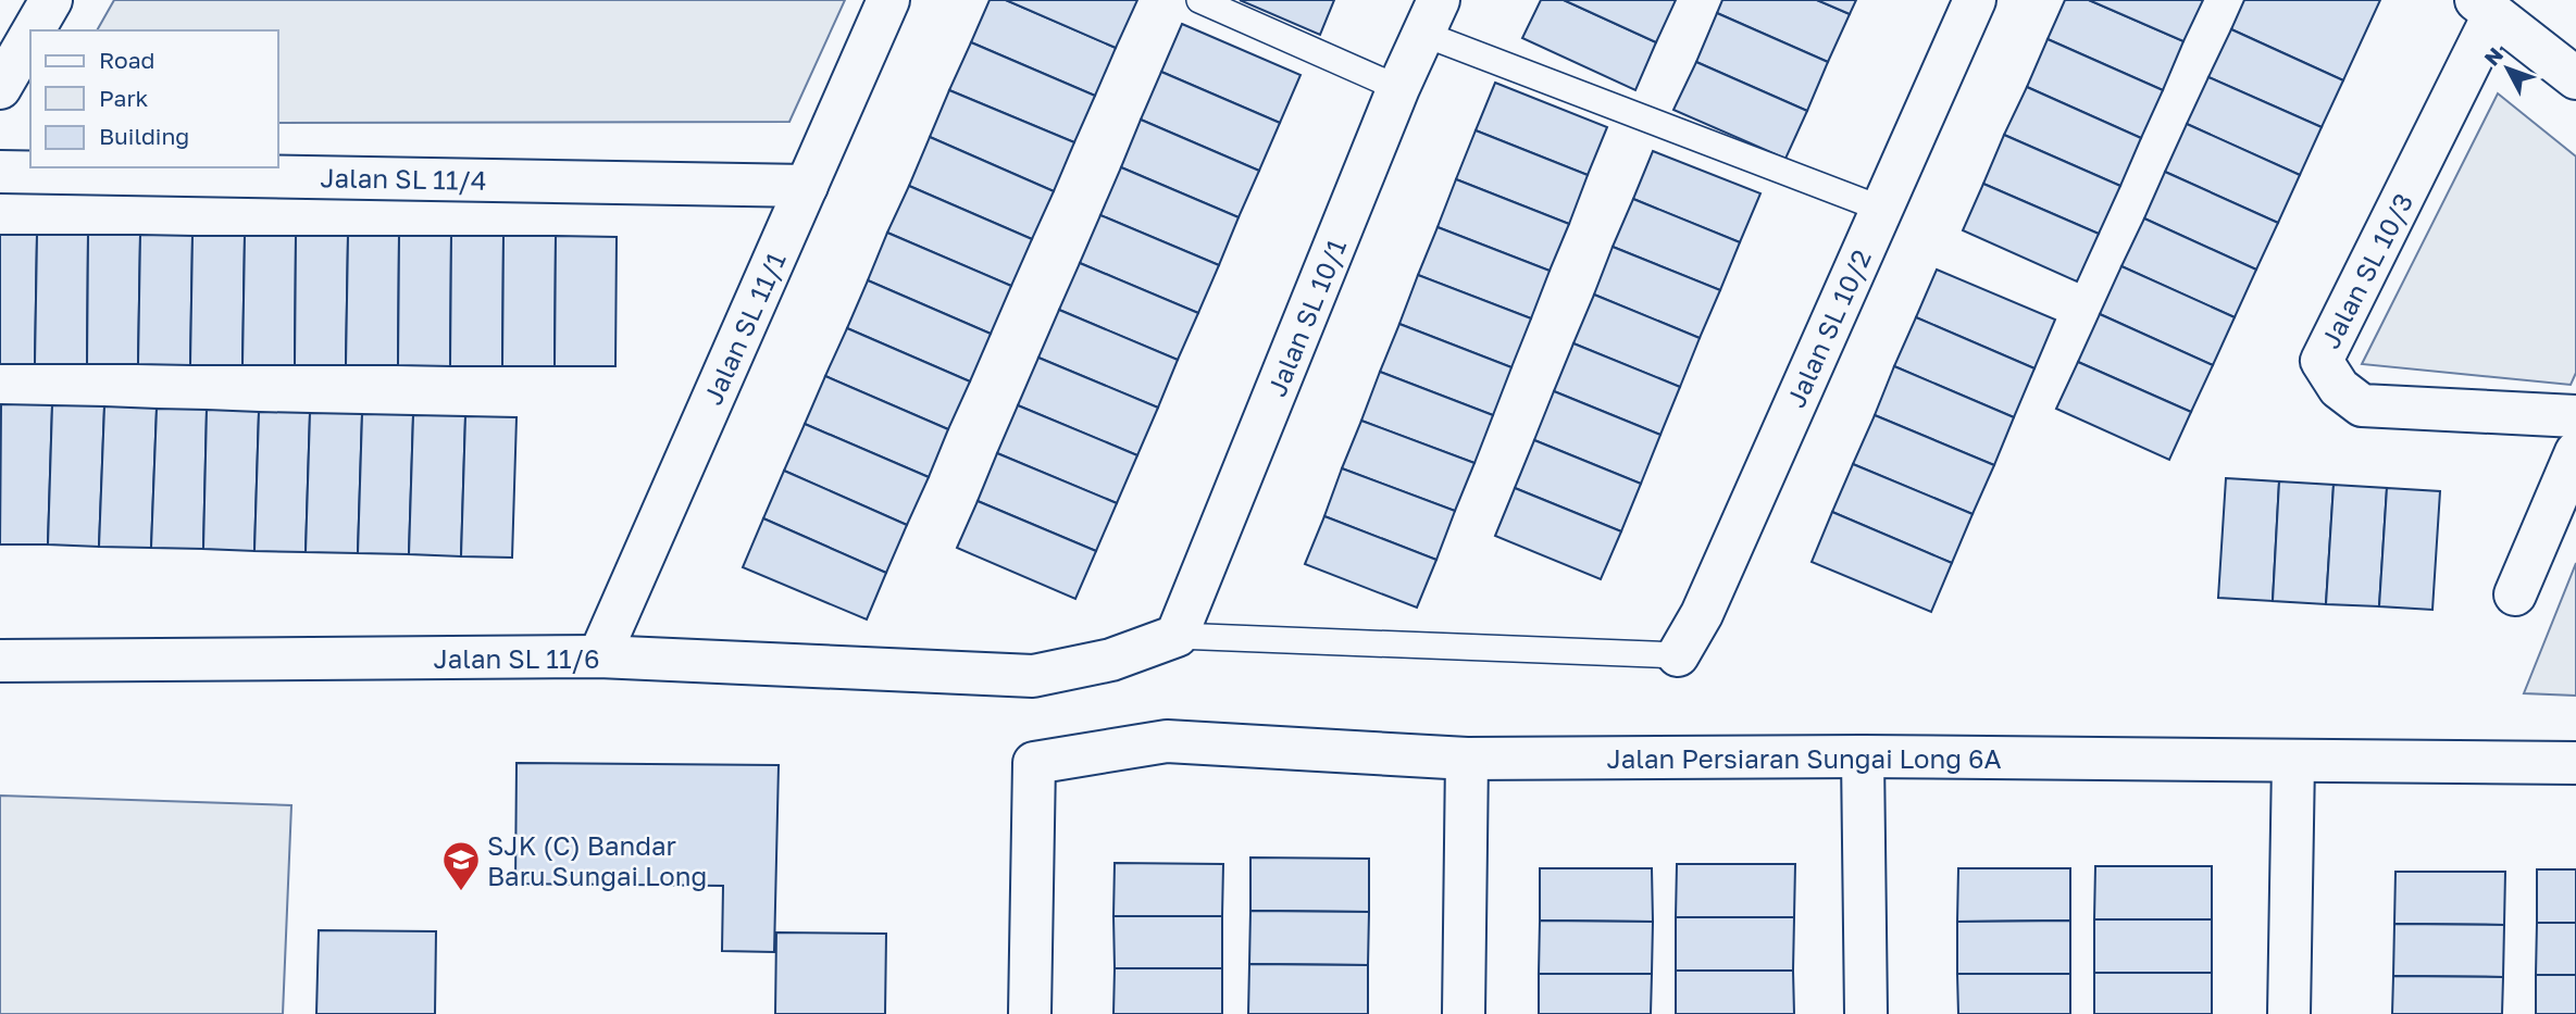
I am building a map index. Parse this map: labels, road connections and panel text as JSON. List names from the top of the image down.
{
  "streets": {
    "street": [
      "Jalan SL 11/4",
      "Jalan SL 10/3",
      "Jalan SL 10/1",
      "Jalan SL 11/1",
      "Jalan SL 10/2",
      "Jalan SL 11/6",
      "Jalan Persiaran Sungai Long 6A"
    ]
  },
  "crossings": [
    ["Jalan SL 11/4", "Jalan SL 11/1"],
    ["Jalan SL 10/1", "Jalan SL 11/6"],
    ["Jalan SL 11/1", "Jalan SL 11/6"]
  ],
  "places": {
    "school or university": ["SJK (C) Bandar Baru Sungai Long"]
  },
  "legend": ["Road", "Park", "Building"],
  "north": "top left"
}
